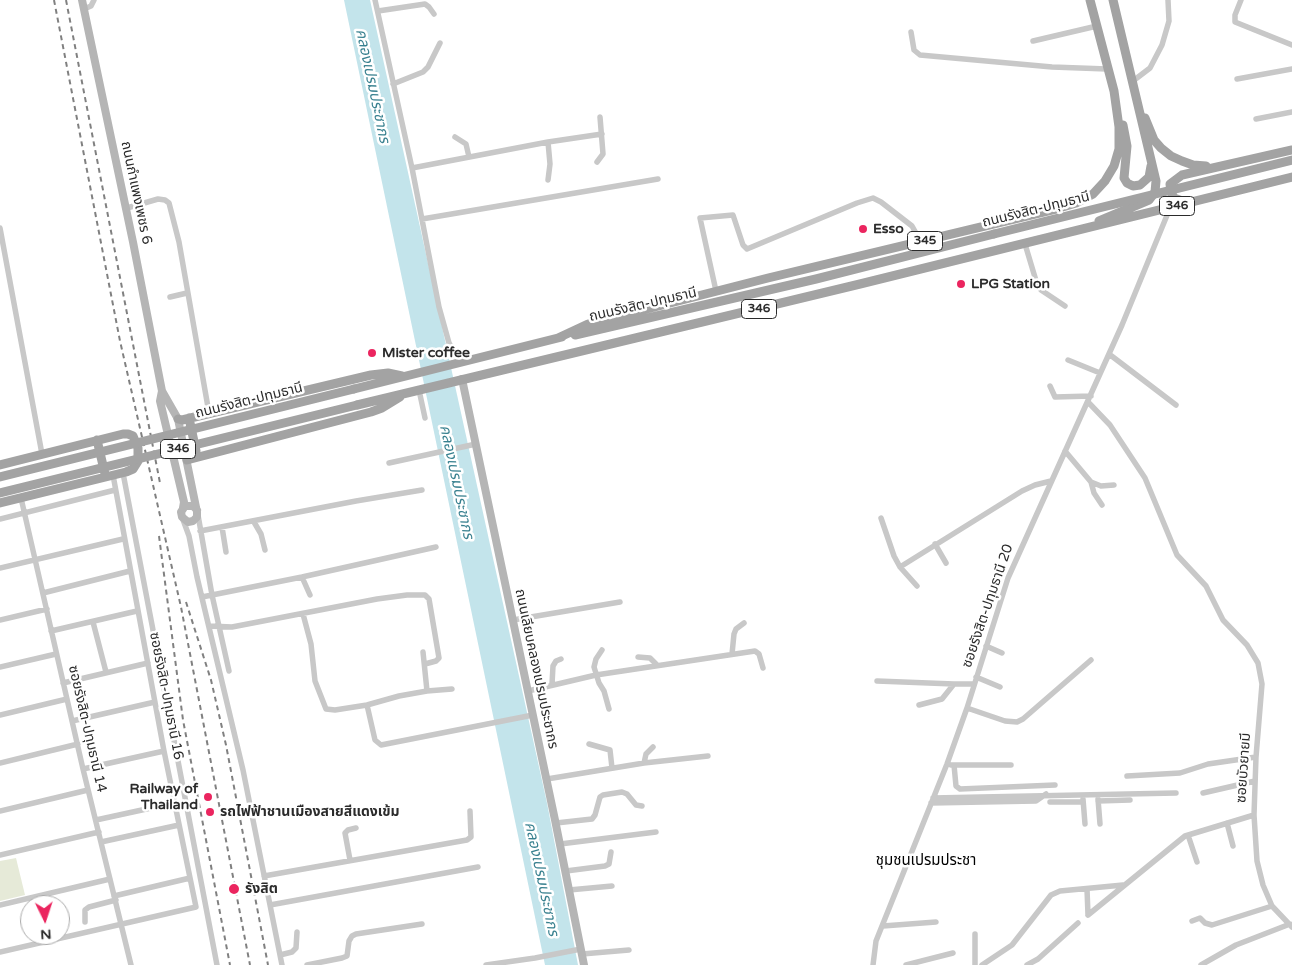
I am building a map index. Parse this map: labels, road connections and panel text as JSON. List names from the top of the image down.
{
  "streets": {
    "main road": [
      "ถนนกำแพงเพชร 6",
      "346",
      "ถนนรังสิต-ปทุมธานี",
      "345",
      "ถนนเลียบคลองเปรมประชากร"
    ],
    "street": [
      "ซอยรังสิต-ปทุมธานี 20",
      "ซอยรังสิต-ปทุมธานี 16",
      "ซอยรังสิต-ปทุมธานี 14",
      "ซอยบัวยายมี"
    ]
  },
  "crossings": [
    ["346", "ซอยรังสิต-ปทุมธานี 20"],
    ["346", "ถนนเลียบคลองเปรมประชากร"],
    ["ถนนรังสิต-ปทุมธานี", "345"],
    ["ซอยรังสิต-ปทุมธานี 20", "ซอยบัวยายมี"],
    ["ซอยรังสิต-ปทุมธานี 16", "ซอยรังสิต-ปทุมธานี 14"]
  ],
  "districts": ["ชุมชนเปรมประชา"],
  "water": ["คลองเปรมประชากร"],
  "places": [
    "Esso",
    "LPG Station",
    "Mister coffee",
    "Railway of Thailand",
    "รถไฟฟ้าชานเมืองสายสีแดงเข้ม",
    "รังสิต"
  ],
  "north": "bottom"
}
